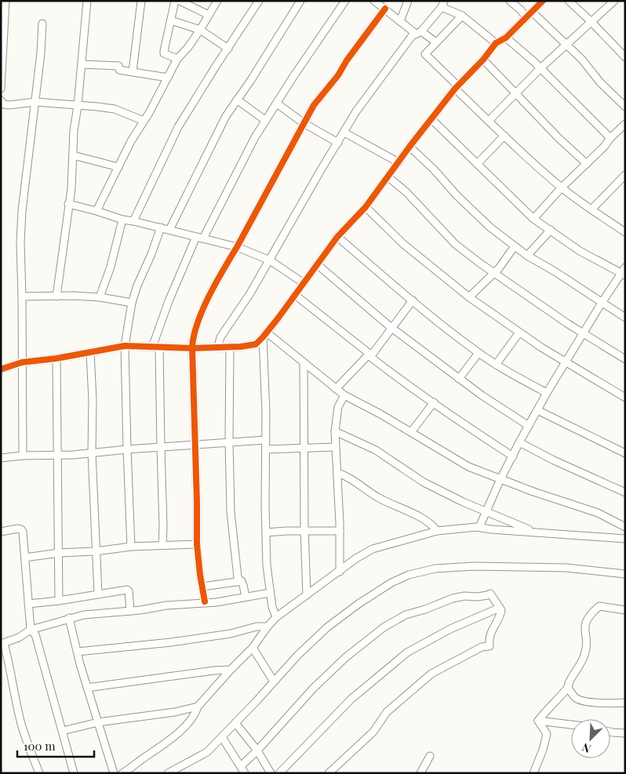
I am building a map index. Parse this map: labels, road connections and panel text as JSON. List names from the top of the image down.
{
  "scale_bar": "100 m",
  "north": "bottom left"
}
